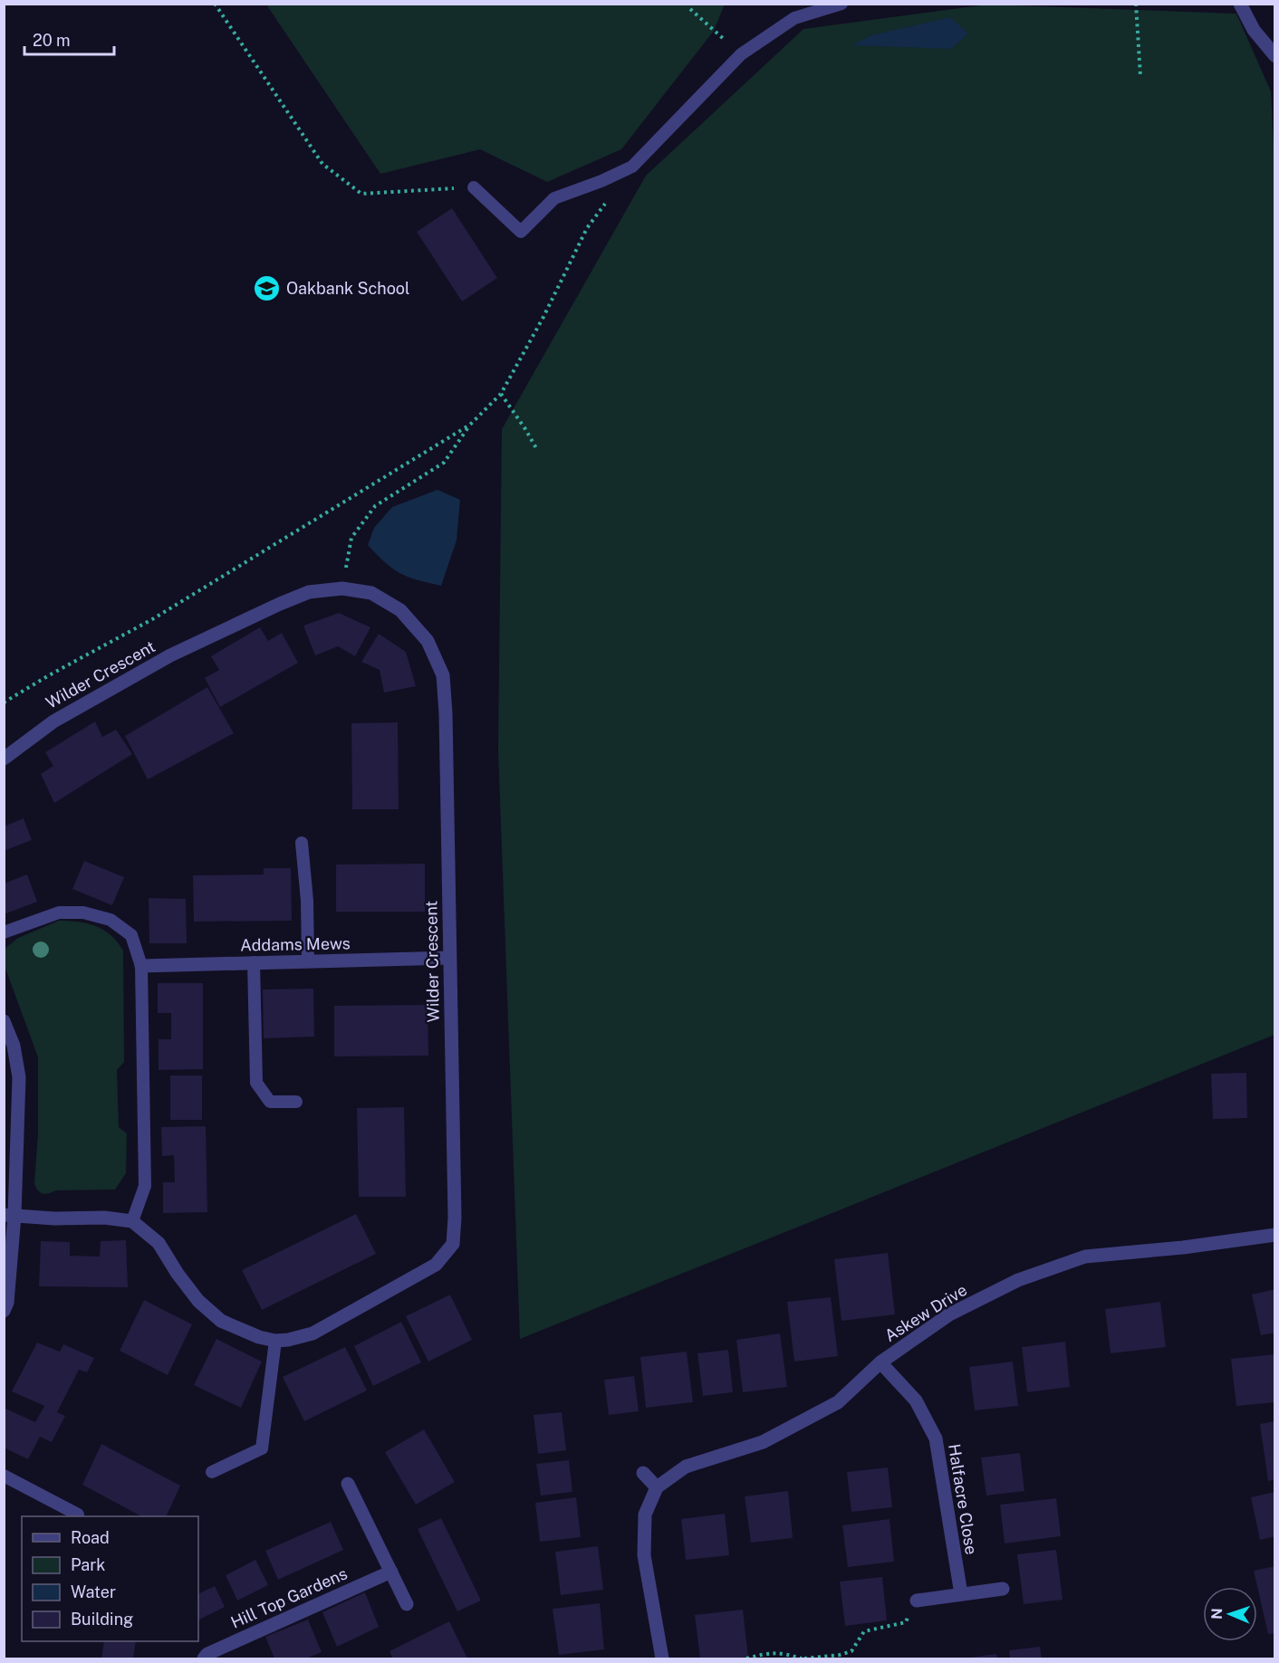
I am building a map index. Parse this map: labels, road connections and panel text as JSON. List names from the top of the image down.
{
  "streets": {
    "street": [
      "Wilder Crescent",
      "Addams Mews",
      "Askew Drive",
      "Halfacre Close",
      "Hill Top Gardens"
    ]
  },
  "crossings": [
    ["Wilder Crescent", "Addams Mews"],
    ["Askew Drive", "Halfacre Close"]
  ],
  "places": {
    "school or university": ["Oakbank School"]
  },
  "legend": [
    "Road",
    "Park",
    "Water",
    "Building"
  ],
  "scale_bar": "20 m",
  "north": "left"
}
